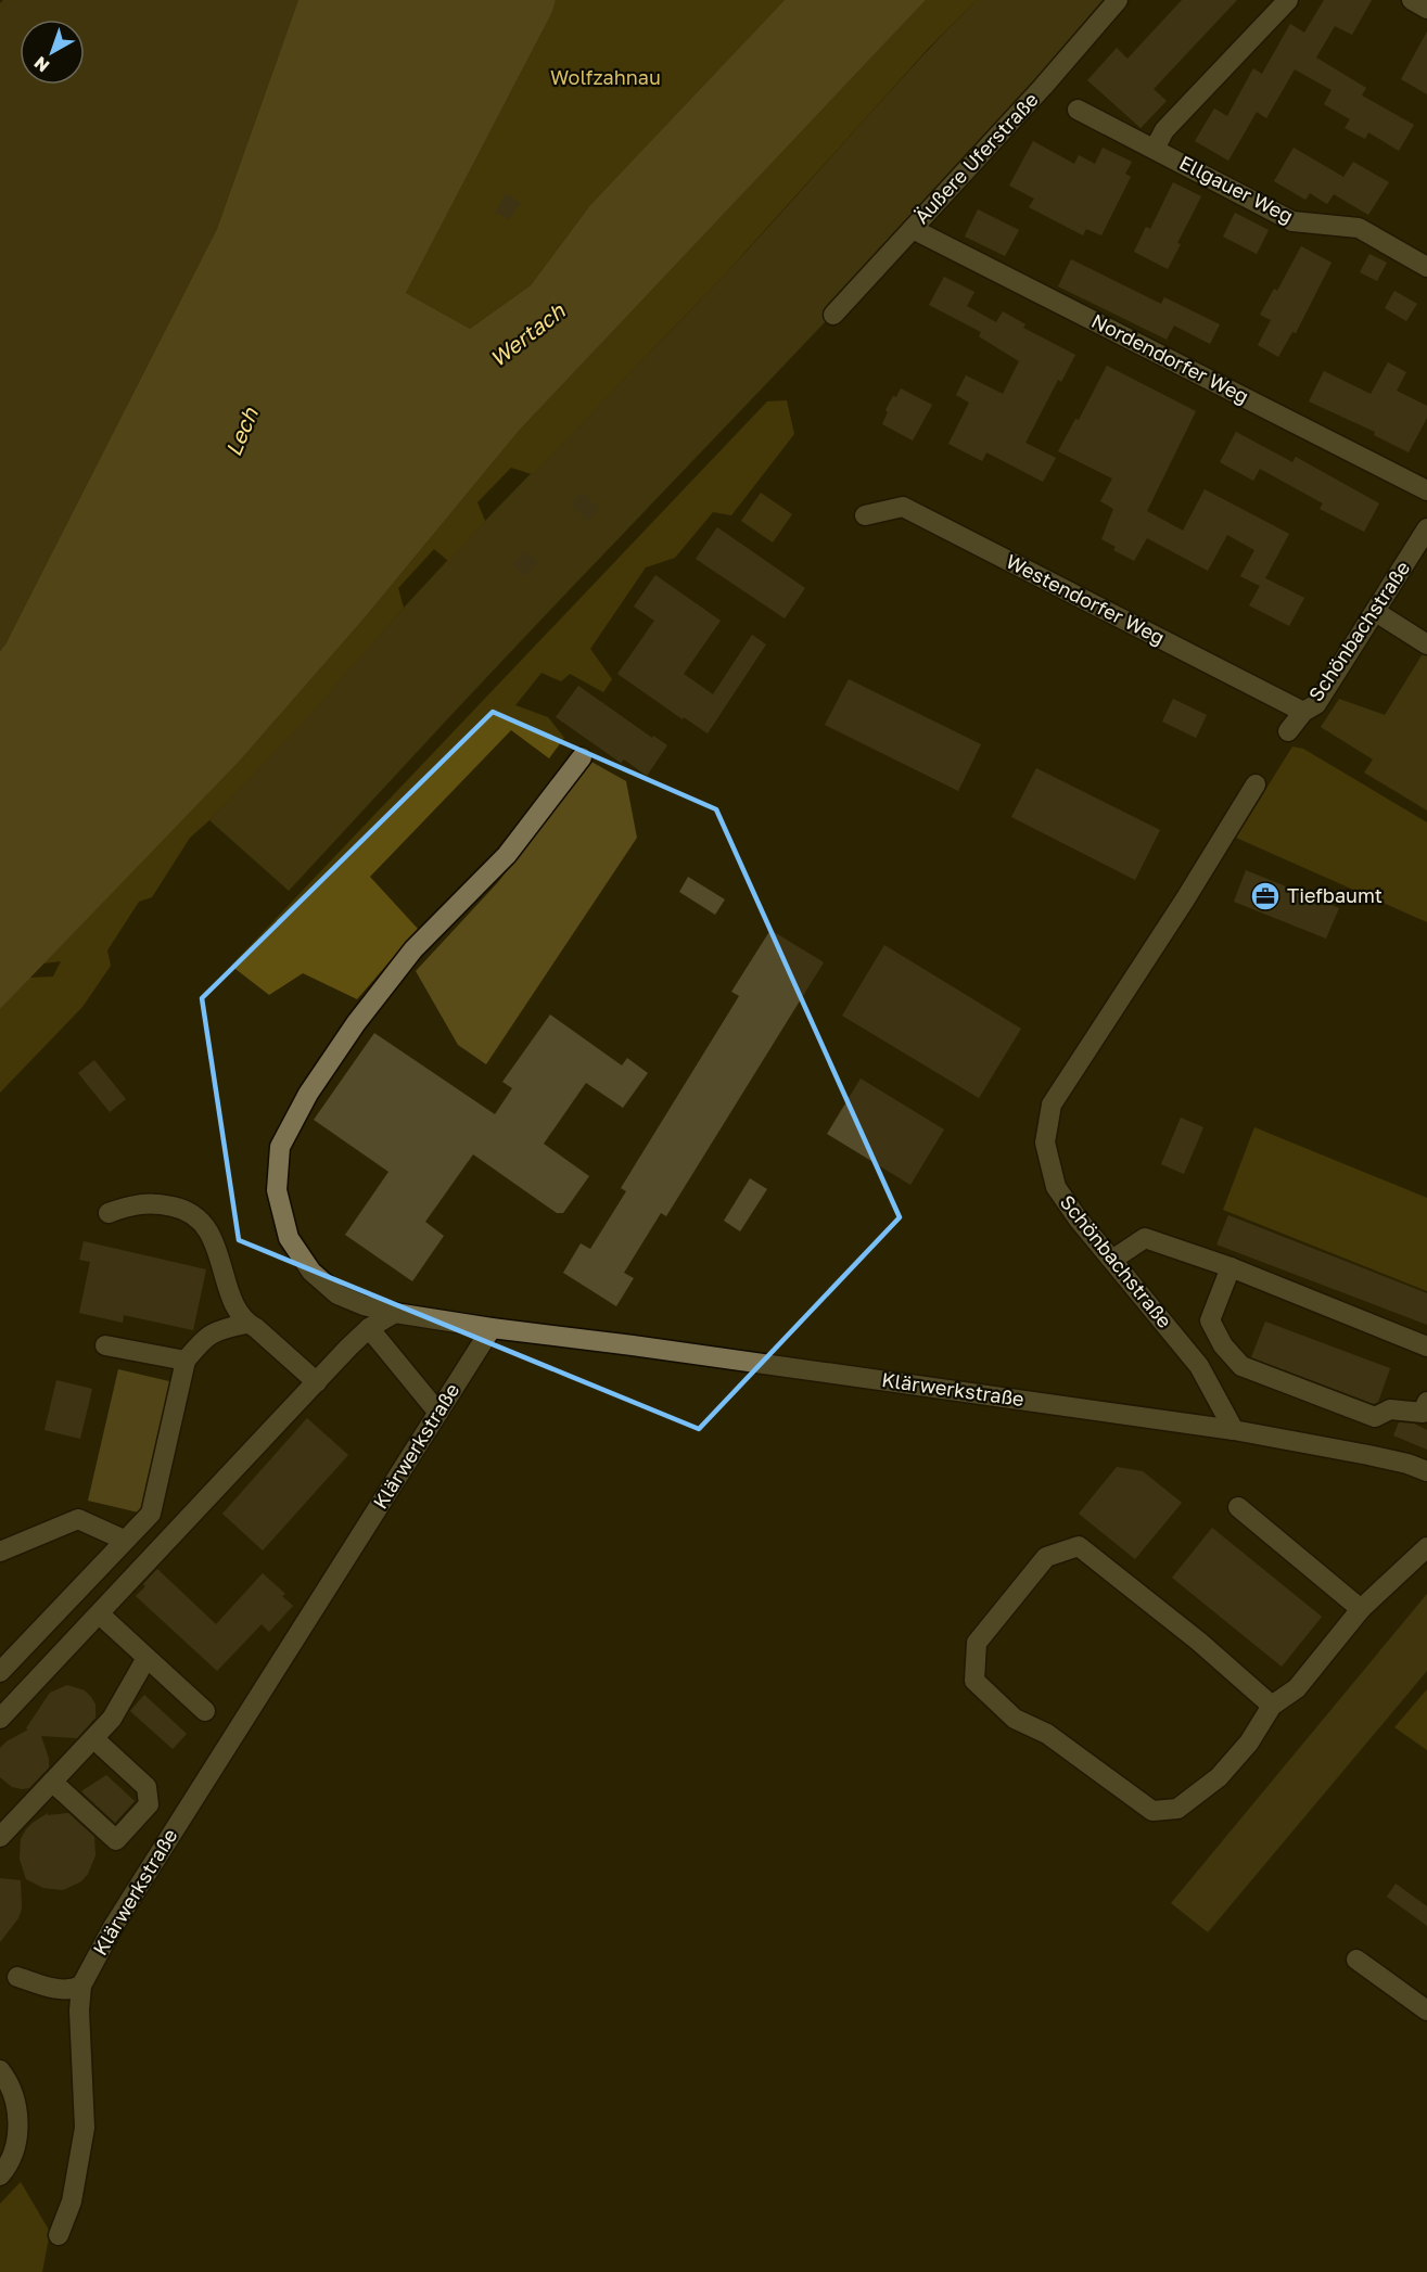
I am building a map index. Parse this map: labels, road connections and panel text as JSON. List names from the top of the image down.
{
  "streets": {
    "street": [
      "Äußere Uferstraße",
      "Ellgauer Weg",
      "Nordendorfer Weg",
      "Westendorfer Weg",
      "Schönbachstraße",
      "Klärwerkstraße"
    ]
  },
  "crossings": [
    ["Äußere Uferstraße", "Nordendorfer Weg"],
    ["Westendorfer Weg", "Schönbachstraße"],
    ["Schönbachstraße", "Klärwerkstraße"]
  ],
  "water": ["Wertach", "Lech"],
  "parks": ["Wolfzahnau"],
  "places": {
    "office": ["Tiefbaumt"]
  },
  "north": "bottom left"
}
